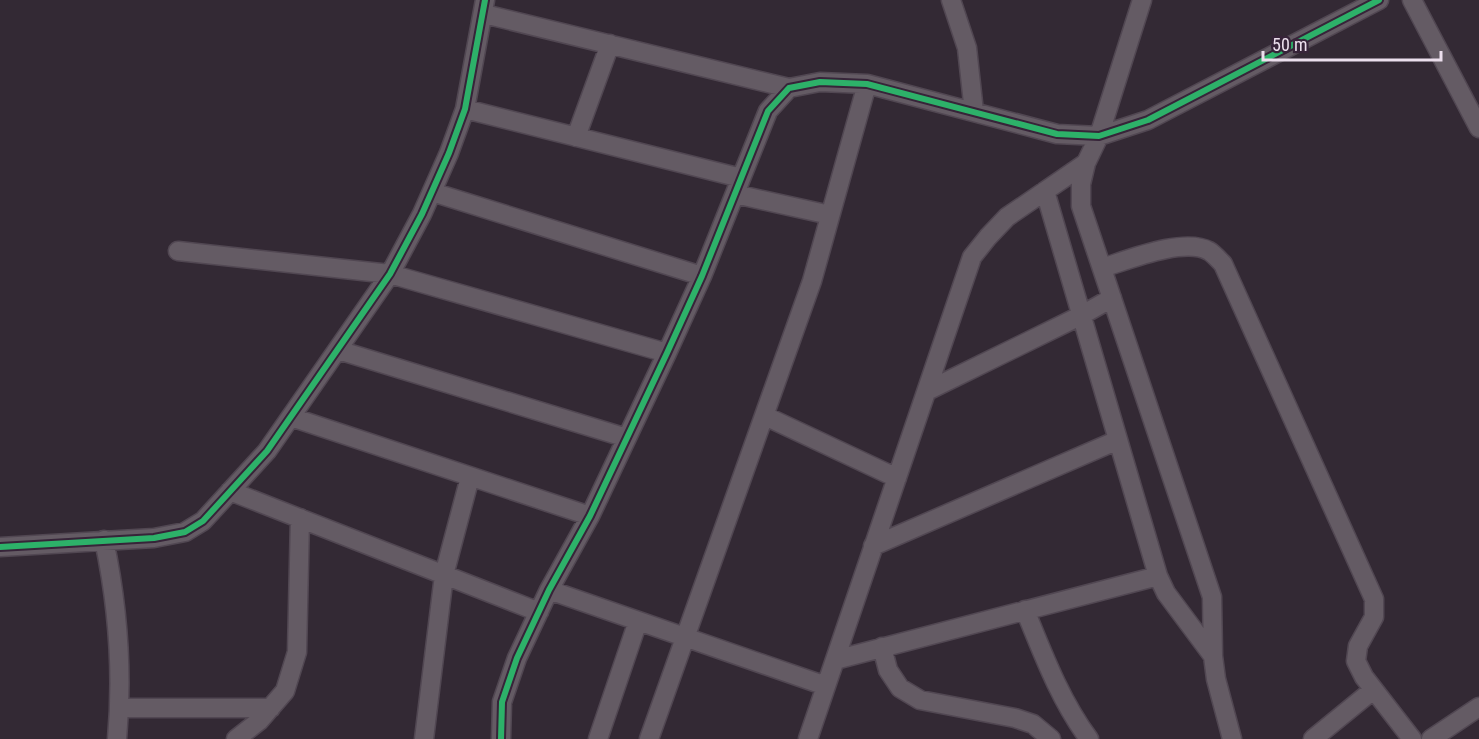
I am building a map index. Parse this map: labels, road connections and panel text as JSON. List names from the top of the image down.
{
  "scale_bar": "50 m"
}
